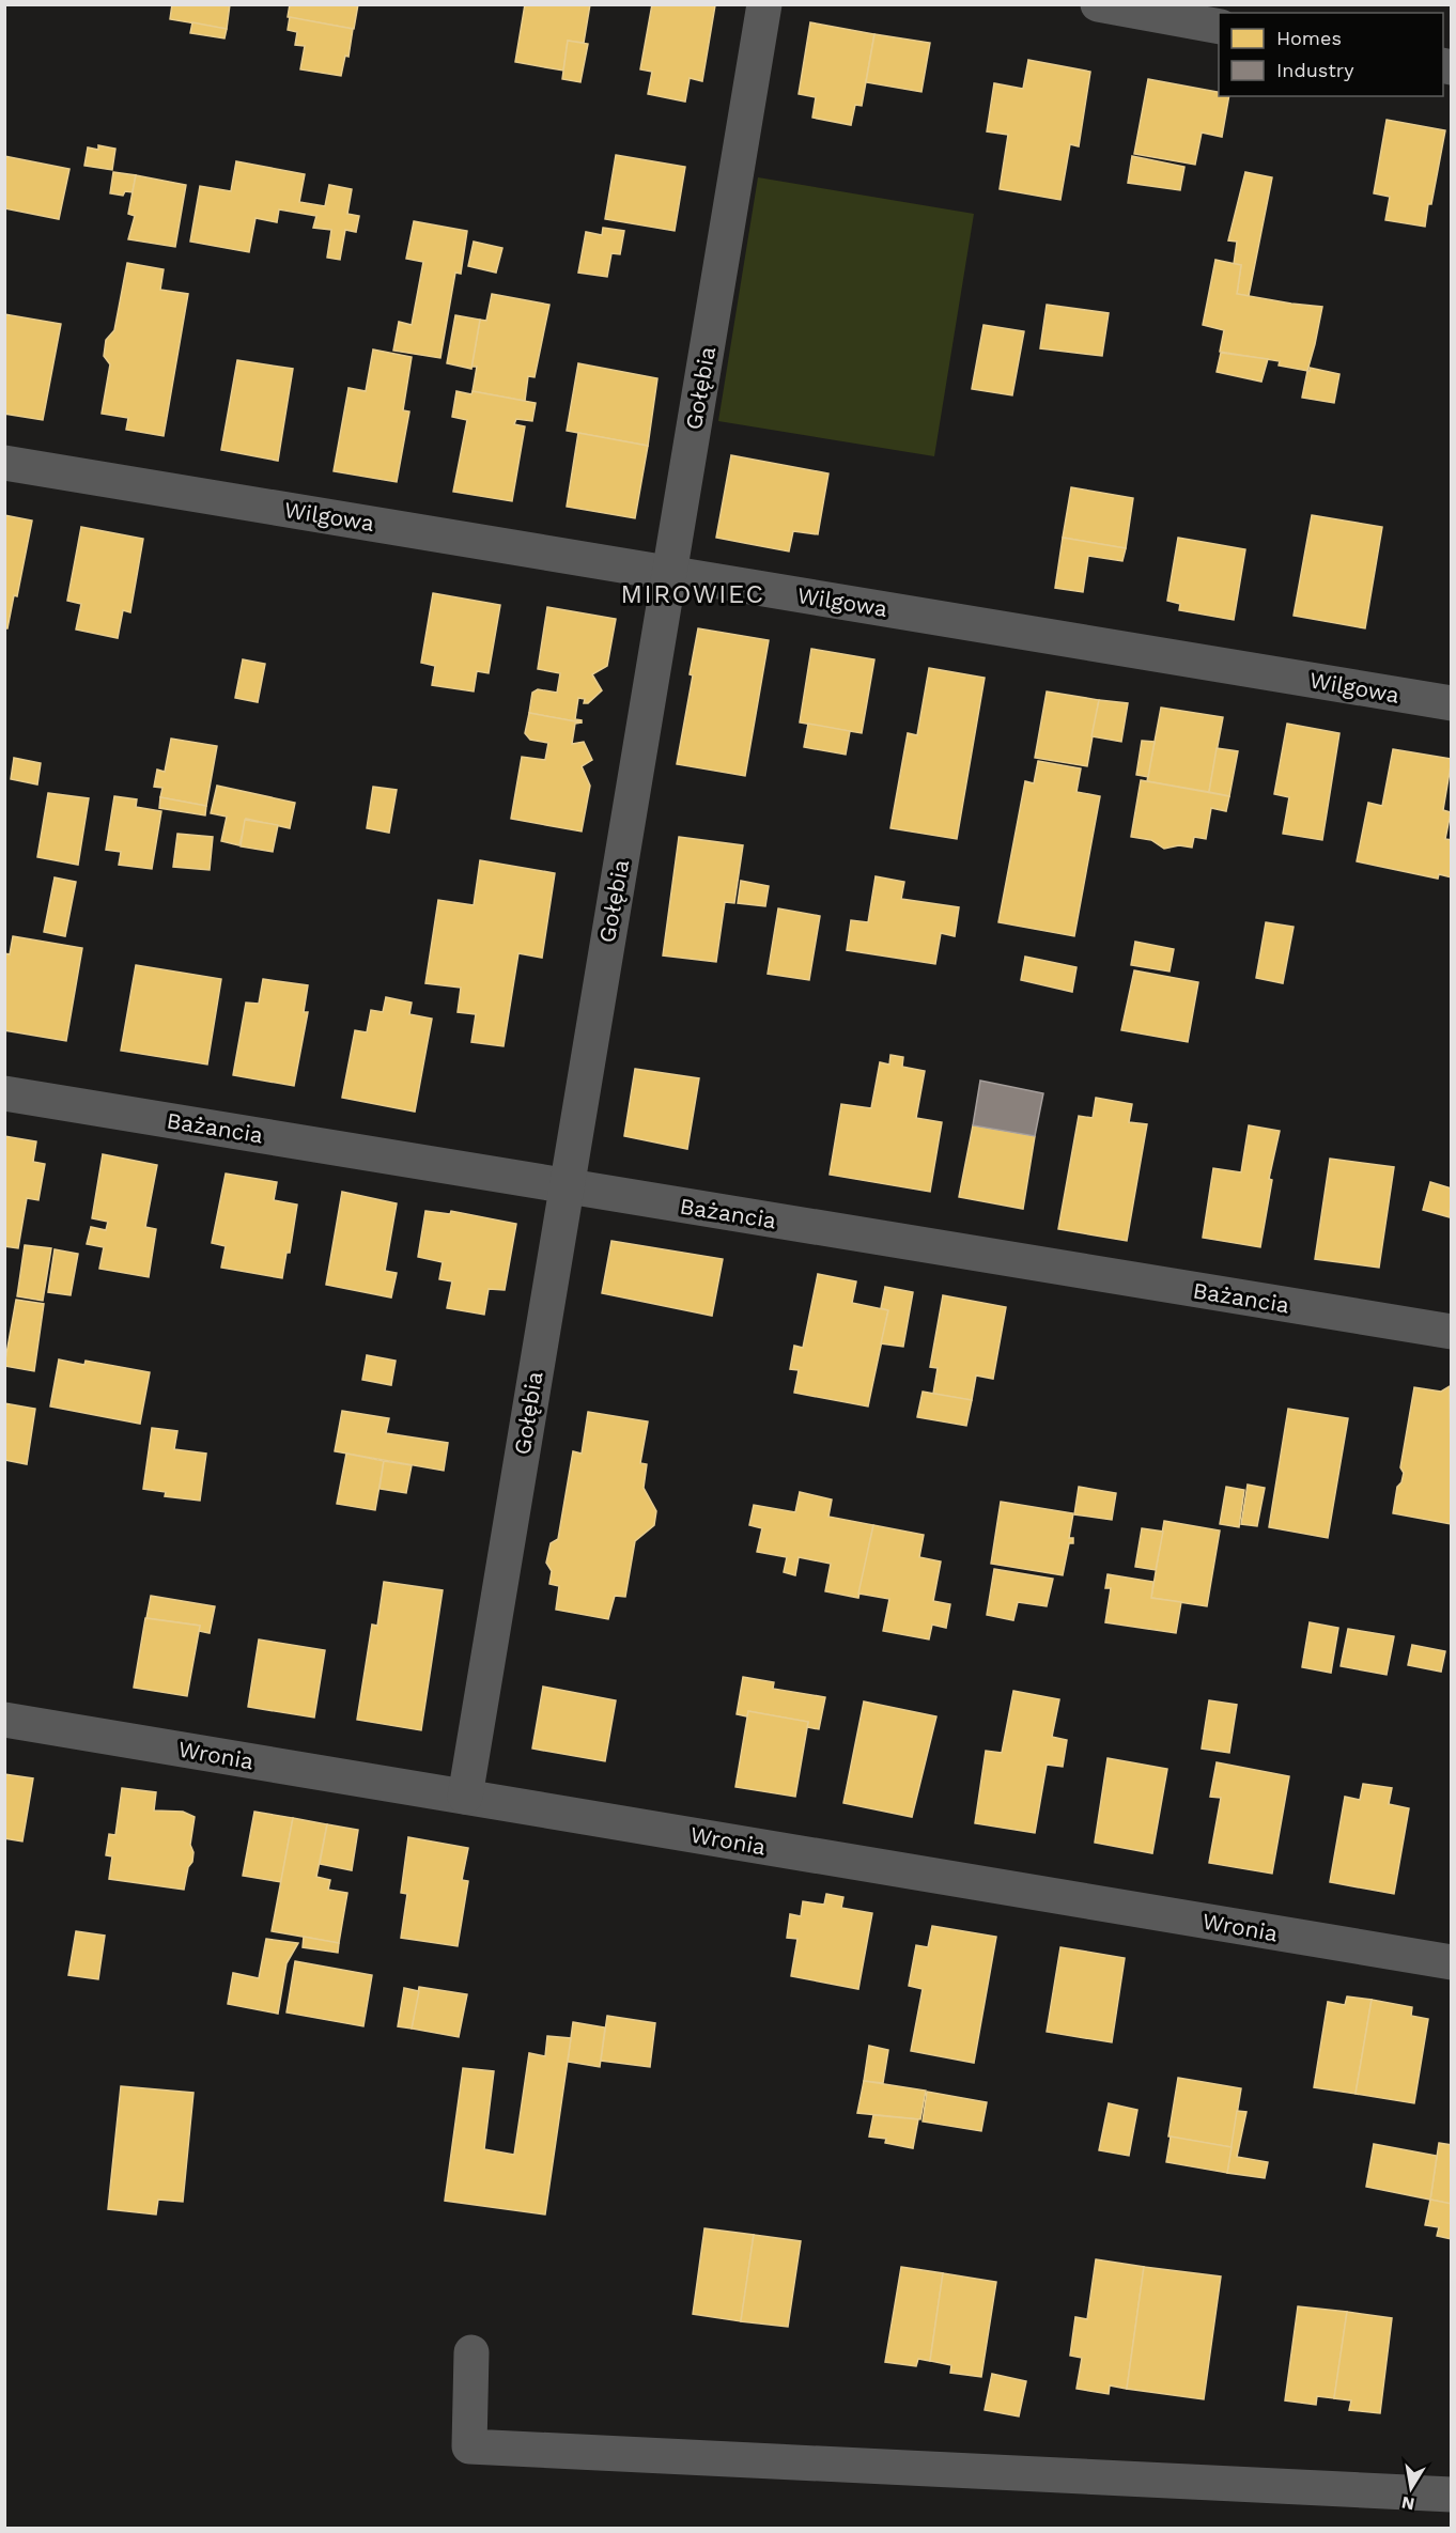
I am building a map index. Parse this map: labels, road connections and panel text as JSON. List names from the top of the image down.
{
  "streets": {
    "street": [
      "Gołębia",
      "Wilgowa",
      "Bażancia",
      "Wronia"
    ]
  },
  "crossings": [
    ["Gołębia", "Wilgowa"],
    ["Gołębia", "Bażancia"],
    ["Gołębia", "Wronia"]
  ],
  "districts": ["MIROWIEC"],
  "legend": ["Homes", "Industry"],
  "north": "bottom"
}
